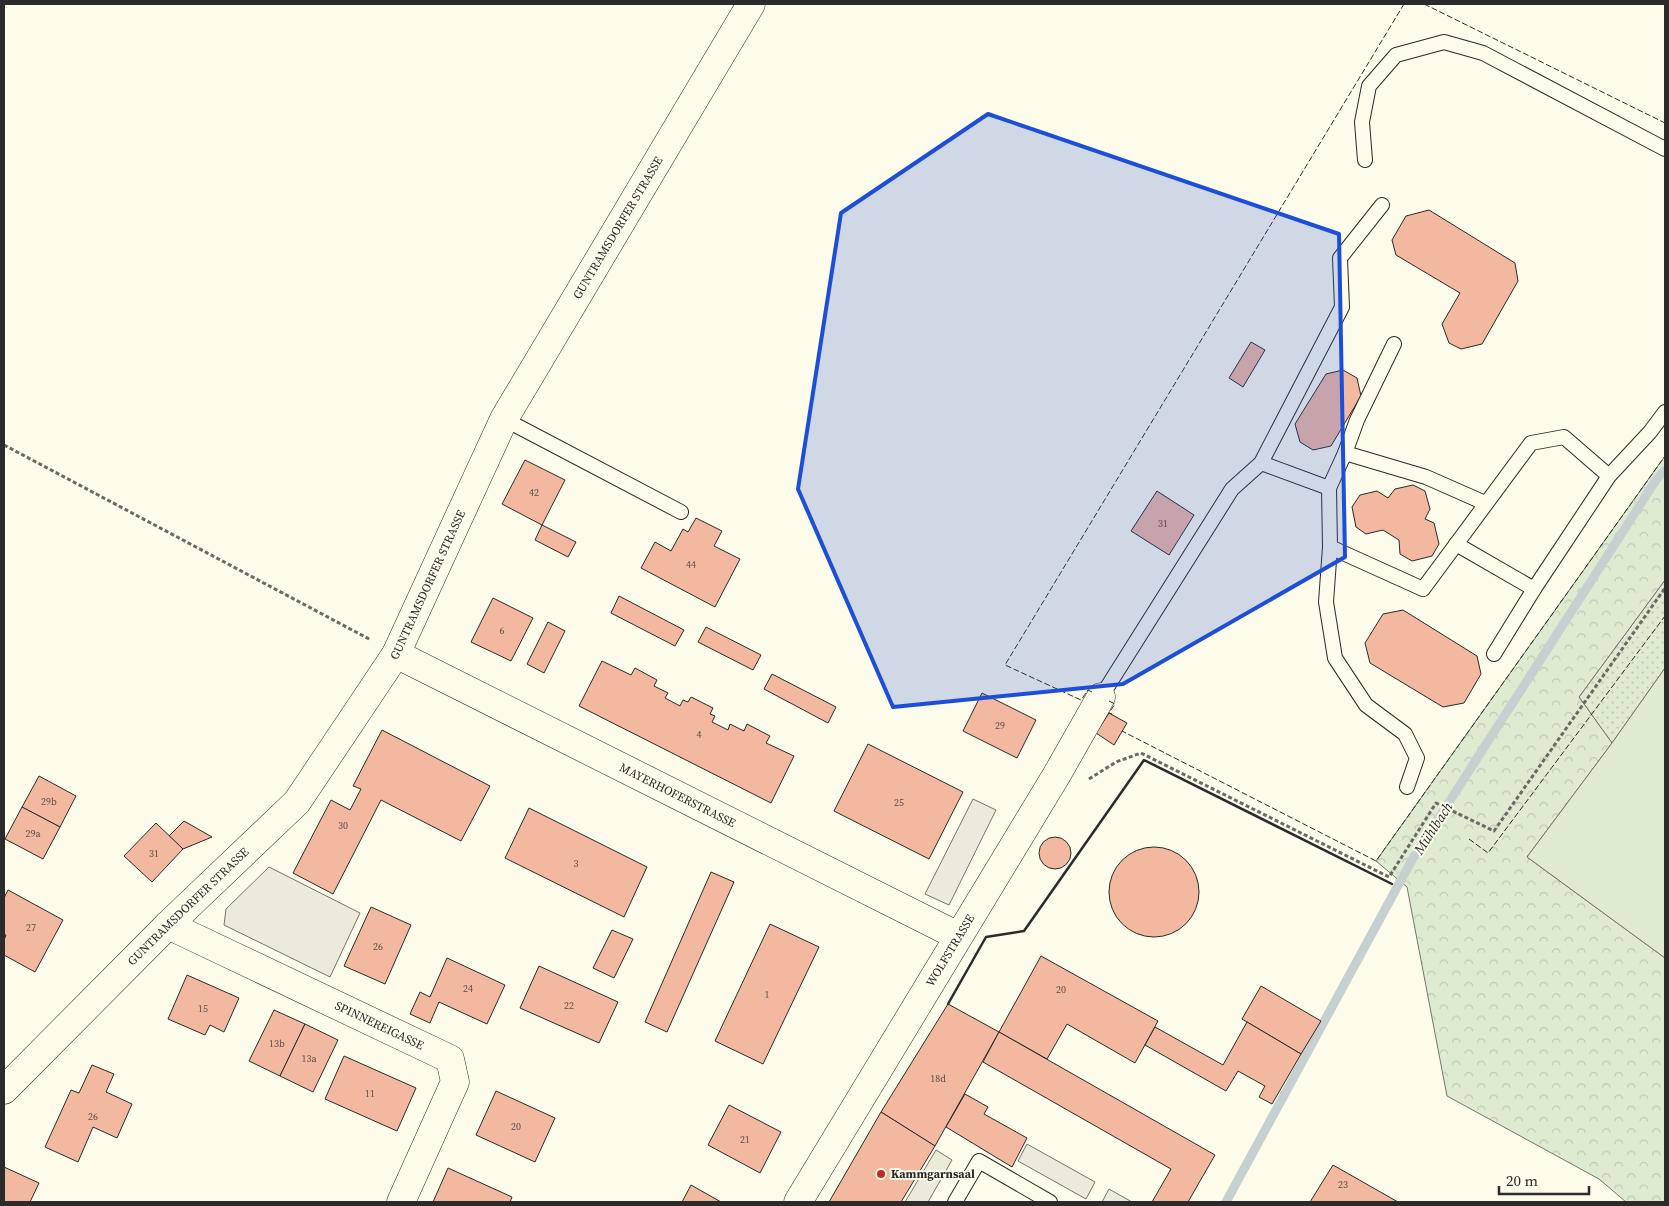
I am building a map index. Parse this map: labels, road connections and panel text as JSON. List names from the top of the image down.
{
  "streets": {
    "street": [
      "GUNTRAMSDORFER STRASSE",
      "MAYERHOFERSTRASSE",
      "WOLFSTRASSE",
      "SPINNEREIGASSE"
    ]
  },
  "crossings": [
    ["GUNTRAMSDORFER STRASSE", "MAYERHOFERSTRASSE"],
    ["GUNTRAMSDORFER STRASSE", "SPINNEREIGASSE"],
    ["MAYERHOFERSTRASSE", "WOLFSTRASSE"]
  ],
  "water": ["Mühlbach"],
  "places": ["Kammgarnsaal"],
  "house_numbers": [
    "42",
    "31",
    "44",
    "6",
    "29",
    "4",
    "29b",
    "25",
    "30",
    "29a",
    "31",
    "3",
    "27",
    "26",
    "24",
    "20",
    "1",
    "22",
    "15",
    "13b",
    "13a",
    "18d",
    "11",
    "26",
    "20",
    "21",
    "23"
  ],
  "scale_bar": "20 m"
}
